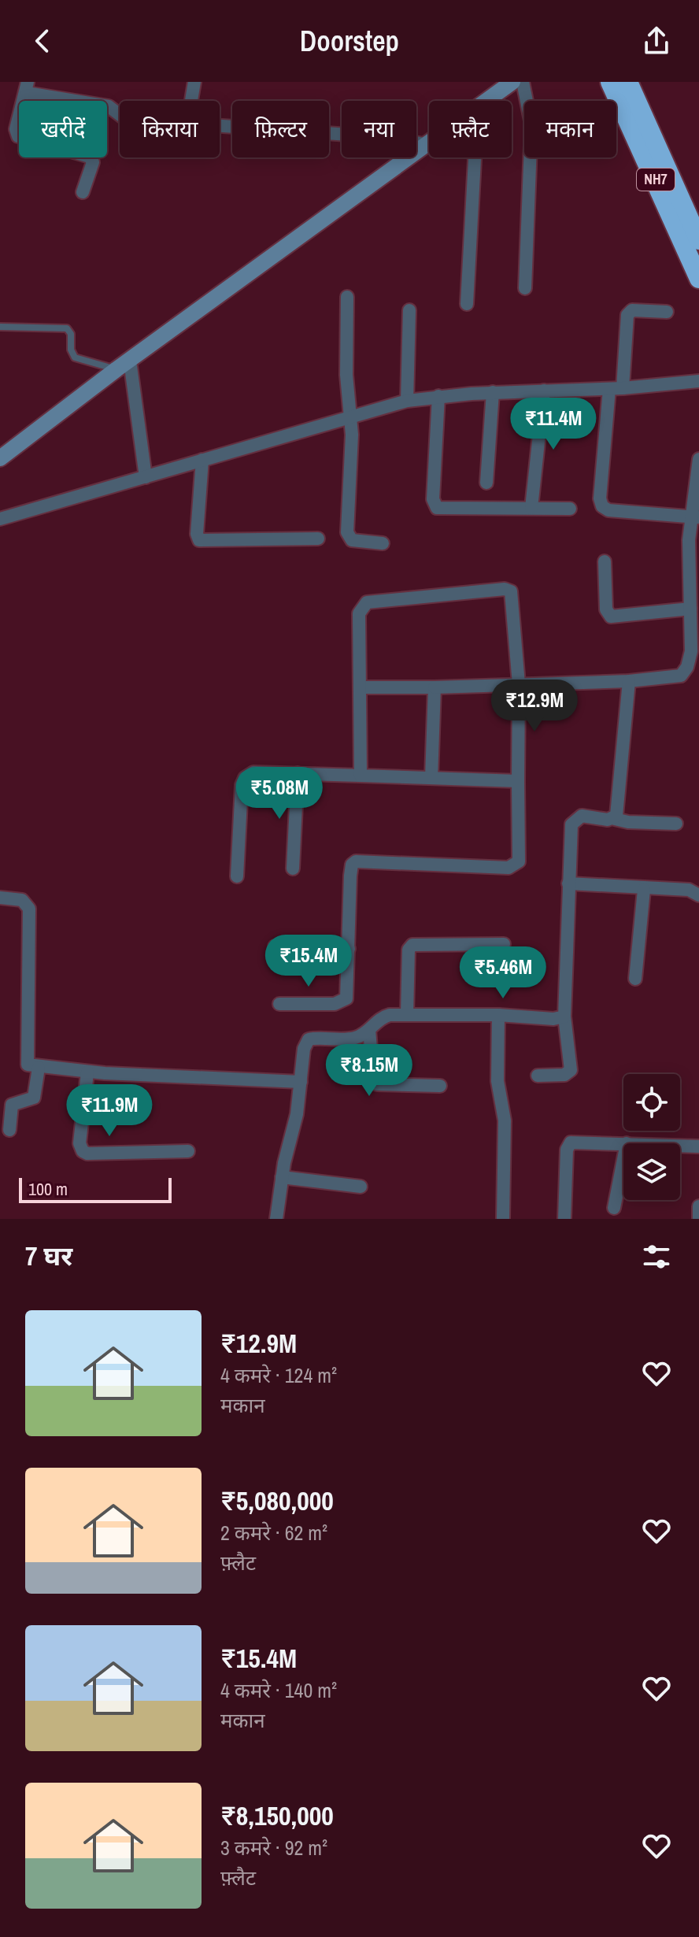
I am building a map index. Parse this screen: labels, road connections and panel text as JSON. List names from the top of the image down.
{
  "streets": {
    "highway": ["NH7"]
  },
  "scale_bar": "100 m",
  "page": {
    "header": "Doorstep",
    "chip": [
      "खरीदें",
      "किराया",
      "फ़िल्टर",
      "नया",
      "फ़्लैट",
      "मकान"
    ],
    "price": [
      "₹11.4M",
      "₹12.9M",
      "₹5.08M",
      "₹15.4M",
      "₹5.46M",
      "₹8.15M",
      "₹11.9M"
    ],
    "scale": "100 m",
    "heading": "7 घर",
    "list": [
      {
        "name": "₹12.9M",
        "note": "4 कमरे · 124 m² · मकान"
      },
      {
        "name": "₹5,080,000",
        "note": "2 कमरे · 62 m² · फ़्लैट"
      },
      {
        "name": "₹15.4M",
        "note": "4 कमरे · 140 m² · मकान"
      },
      {
        "name": "₹8,150,000",
        "note": "3 कमरे · 92 m² · फ़्लैट"
      }
    ]
  }
}
